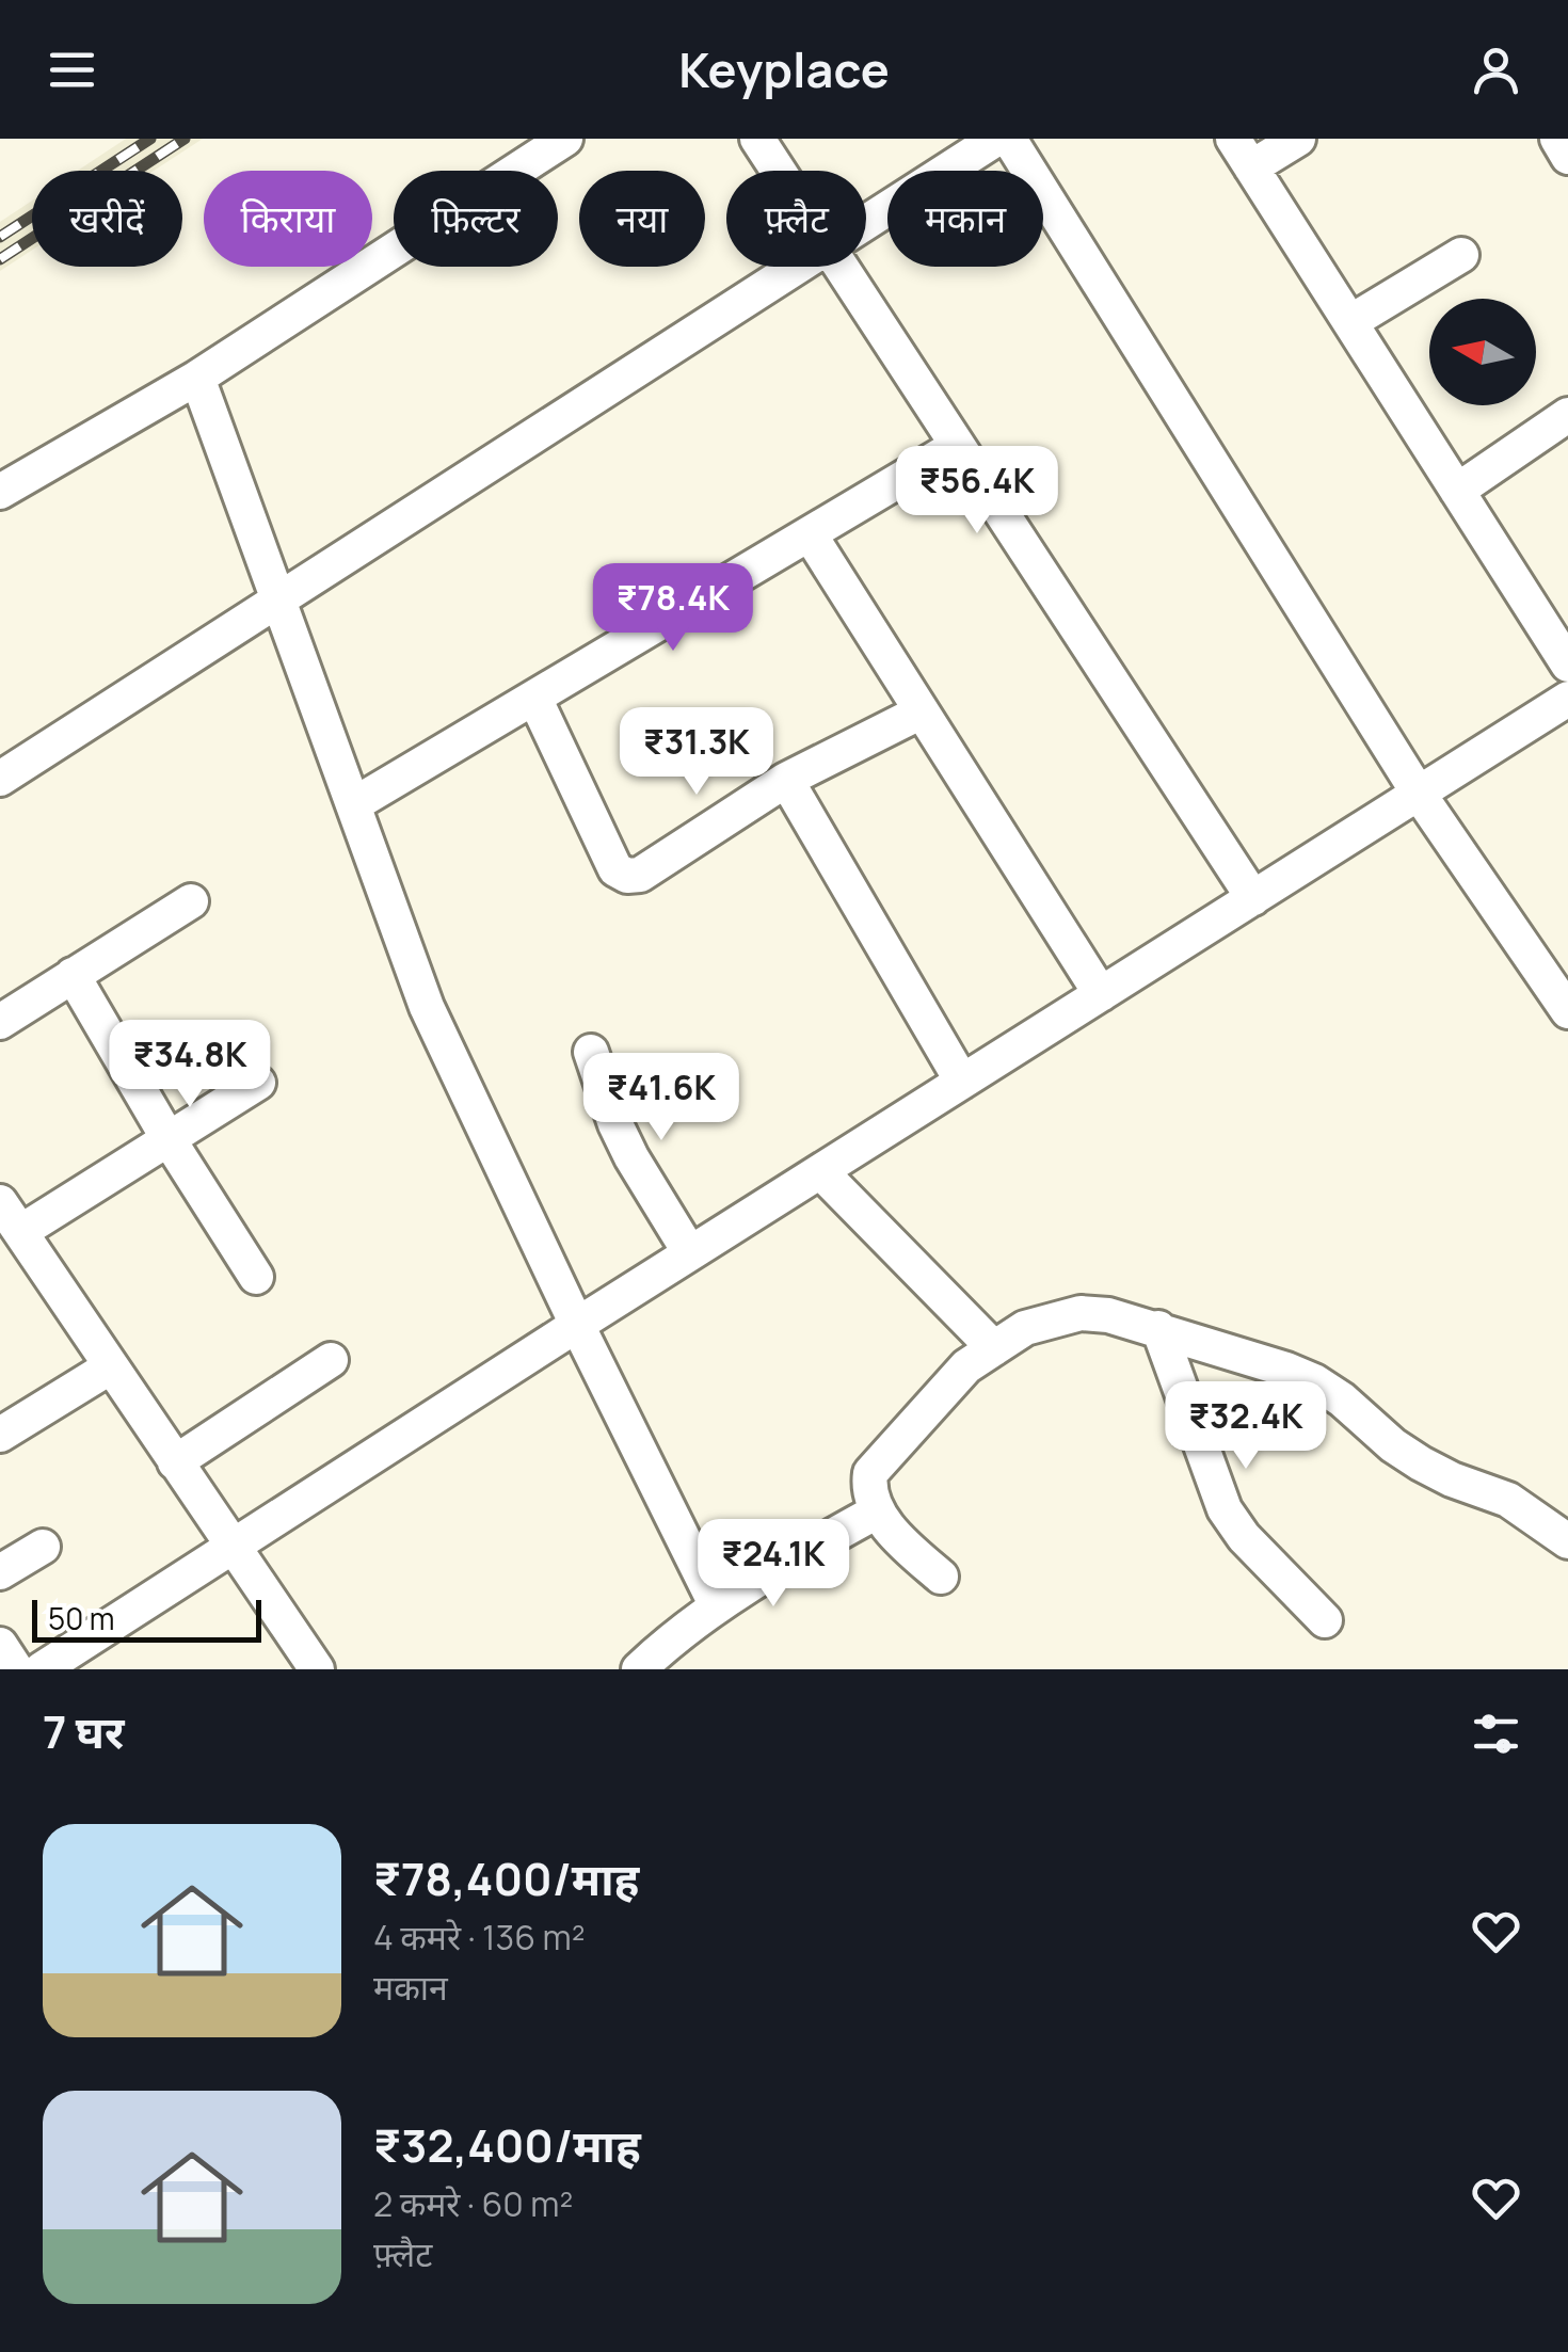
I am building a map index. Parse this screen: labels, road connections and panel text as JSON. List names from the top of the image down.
{
  "scale_bar": "50 m",
  "north": "left",
  "page": {
    "header": "Keyplace",
    "chip": [
      "खरीदें",
      "किराया",
      "फ़िल्टर",
      "नया",
      "फ़्लैट",
      "मकान"
    ],
    "price": [
      "₹56.4K",
      "₹78.4K",
      "₹31.3K",
      "₹34.8K",
      "₹41.6K",
      "₹32.4K",
      "₹24.1K"
    ],
    "scale": "50 m",
    "heading": "7 घर",
    "list": [
      {
        "name": "₹78,400/माह",
        "note": "4 कमरे · 136 m² · मकान"
      },
      {
        "name": "₹32,400/माह",
        "note": "2 कमरे · 60 m² · फ़्लैट"
      }
    ]
  }
}
